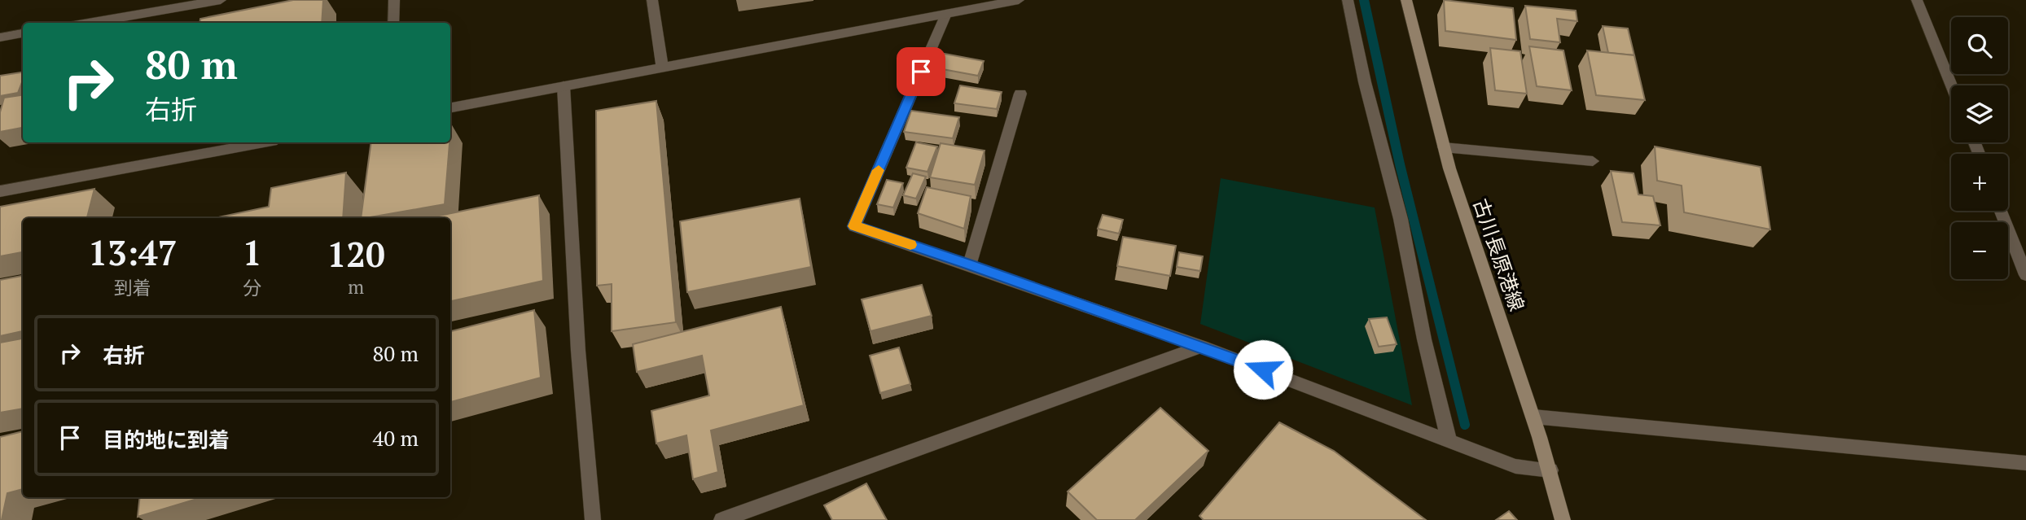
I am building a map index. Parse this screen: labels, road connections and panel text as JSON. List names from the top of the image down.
{
  "streets": {
    "main road": ["古川長原港線"]
  },
  "page": {
    "map_buttons": ["+", "−"],
    "turn": ["80 m", "右折"],
    "eta": [
      "13:47",
      "到着",
      "1",
      "分",
      "120",
      "m"
    ],
    "list": [
      {
        "name": "右折",
        "value": "80 m"
      },
      {
        "name": "目的地に到着",
        "value": "40 m"
      }
    ]
  }
}
